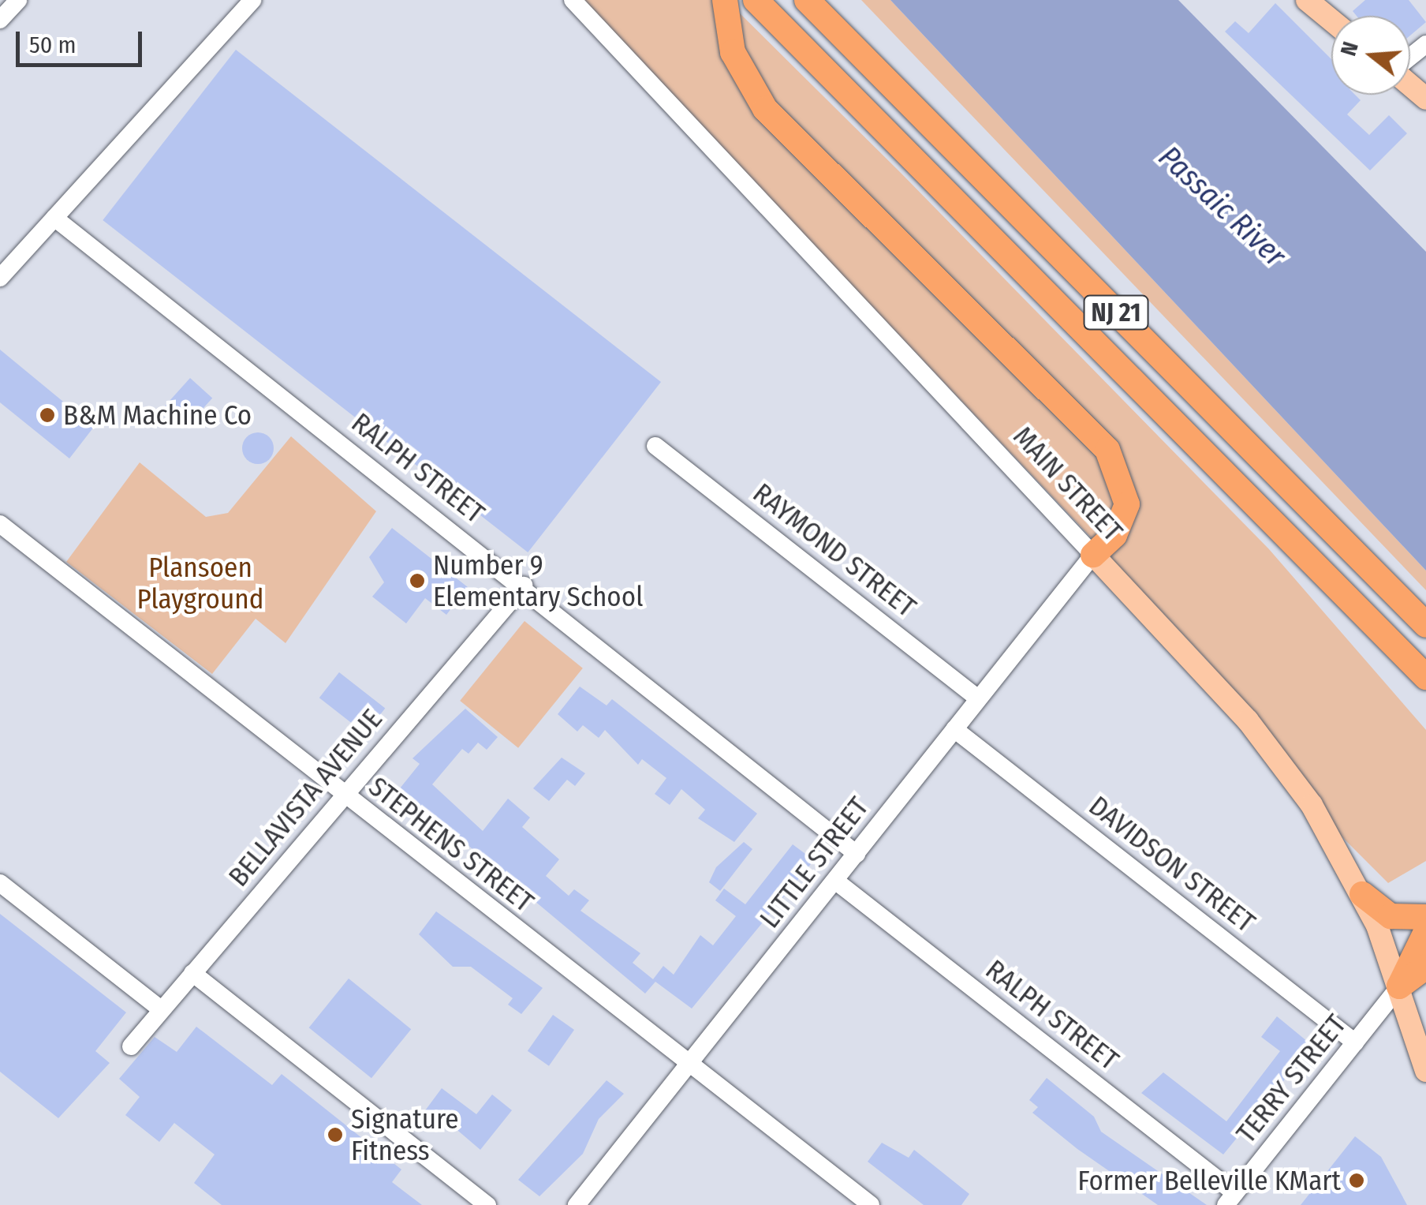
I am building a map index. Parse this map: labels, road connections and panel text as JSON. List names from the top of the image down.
{
  "streets": {
    "highway": ["NJ 21"],
    "main road": ["MAIN STREET"],
    "street": [
      "RALPH STREET",
      "RAYMOND STREET",
      "BELLAVISTA AVENUE",
      "STEPHENS STREET",
      "LITTLE STREET",
      "DAVIDSON STREET",
      "TERRY STREET"
    ]
  },
  "crossings": [
    ["RALPH STREET", "BELLAVISTA AVENUE"],
    ["RALPH STREET", "LITTLE STREET"],
    ["RALPH STREET", "TERRY STREET"],
    ["MAIN STREET", "LITTLE STREET"],
    ["MAIN STREET", "TERRY STREET"],
    ["RAYMOND STREET", "LITTLE STREET"],
    ["BELLAVISTA AVENUE", "STEPHENS STREET"],
    ["STEPHENS STREET", "LITTLE STREET"],
    ["LITTLE STREET", "DAVIDSON STREET"],
    ["DAVIDSON STREET", "TERRY STREET"]
  ],
  "water": ["Passaic River"],
  "parks": ["Plansoen Playground"],
  "places": [
    "B&M Machine Co",
    "Number 9 Elementary School",
    "Signature Fitness",
    "Former Belleville KMart"
  ],
  "scale_bar": "50 m",
  "north": "left"
}
